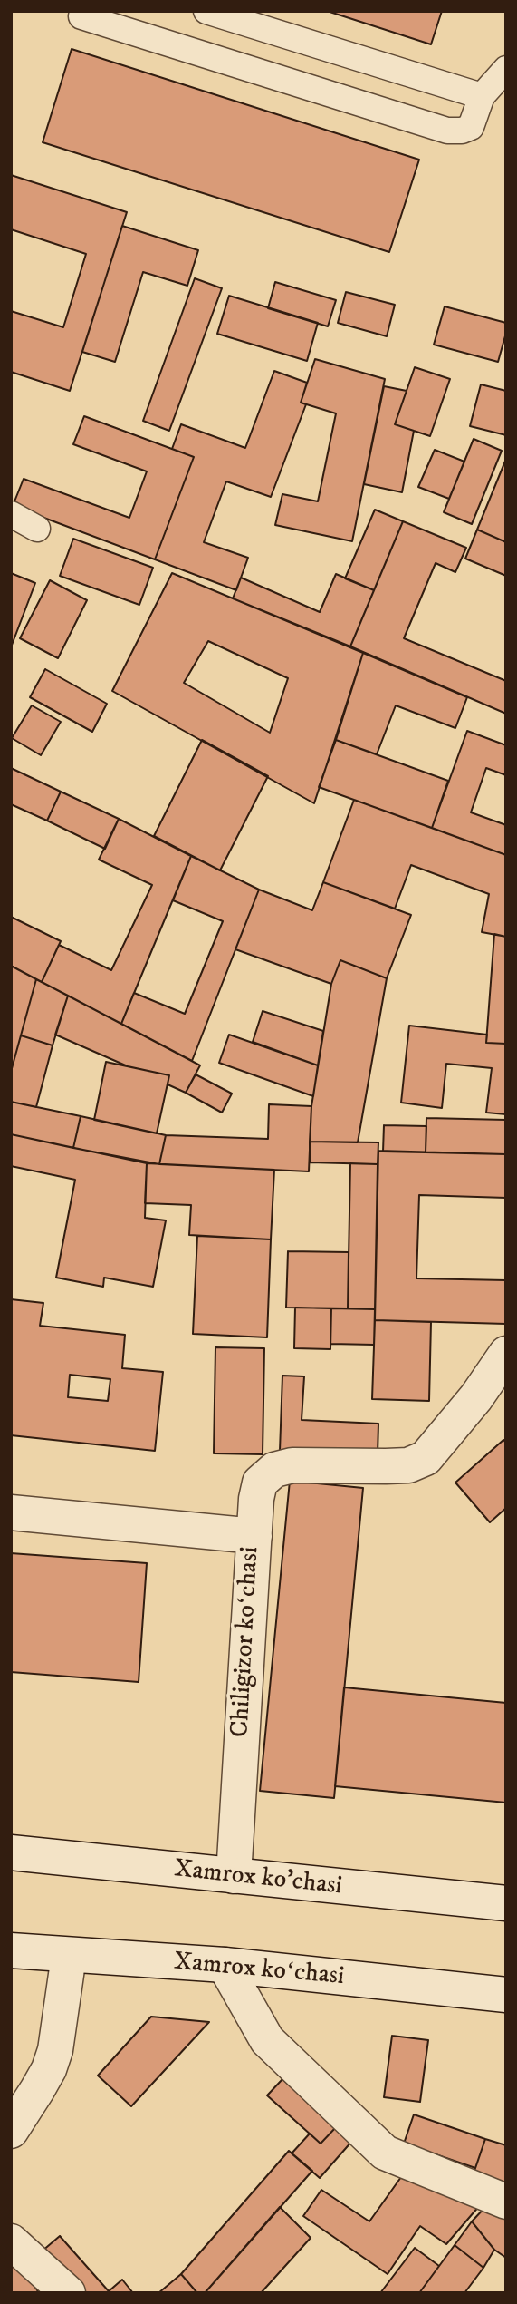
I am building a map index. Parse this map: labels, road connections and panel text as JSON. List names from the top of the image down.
{
  "streets": {
    "street": ["Chiligizor koʻchasi", "Xamrox ko'chasi", "Xamrox koʻchasi"]
  },
  "crossings": [
    ["Chiligizor koʻchasi", "Xamrox ko'chasi"]
  ]
}
